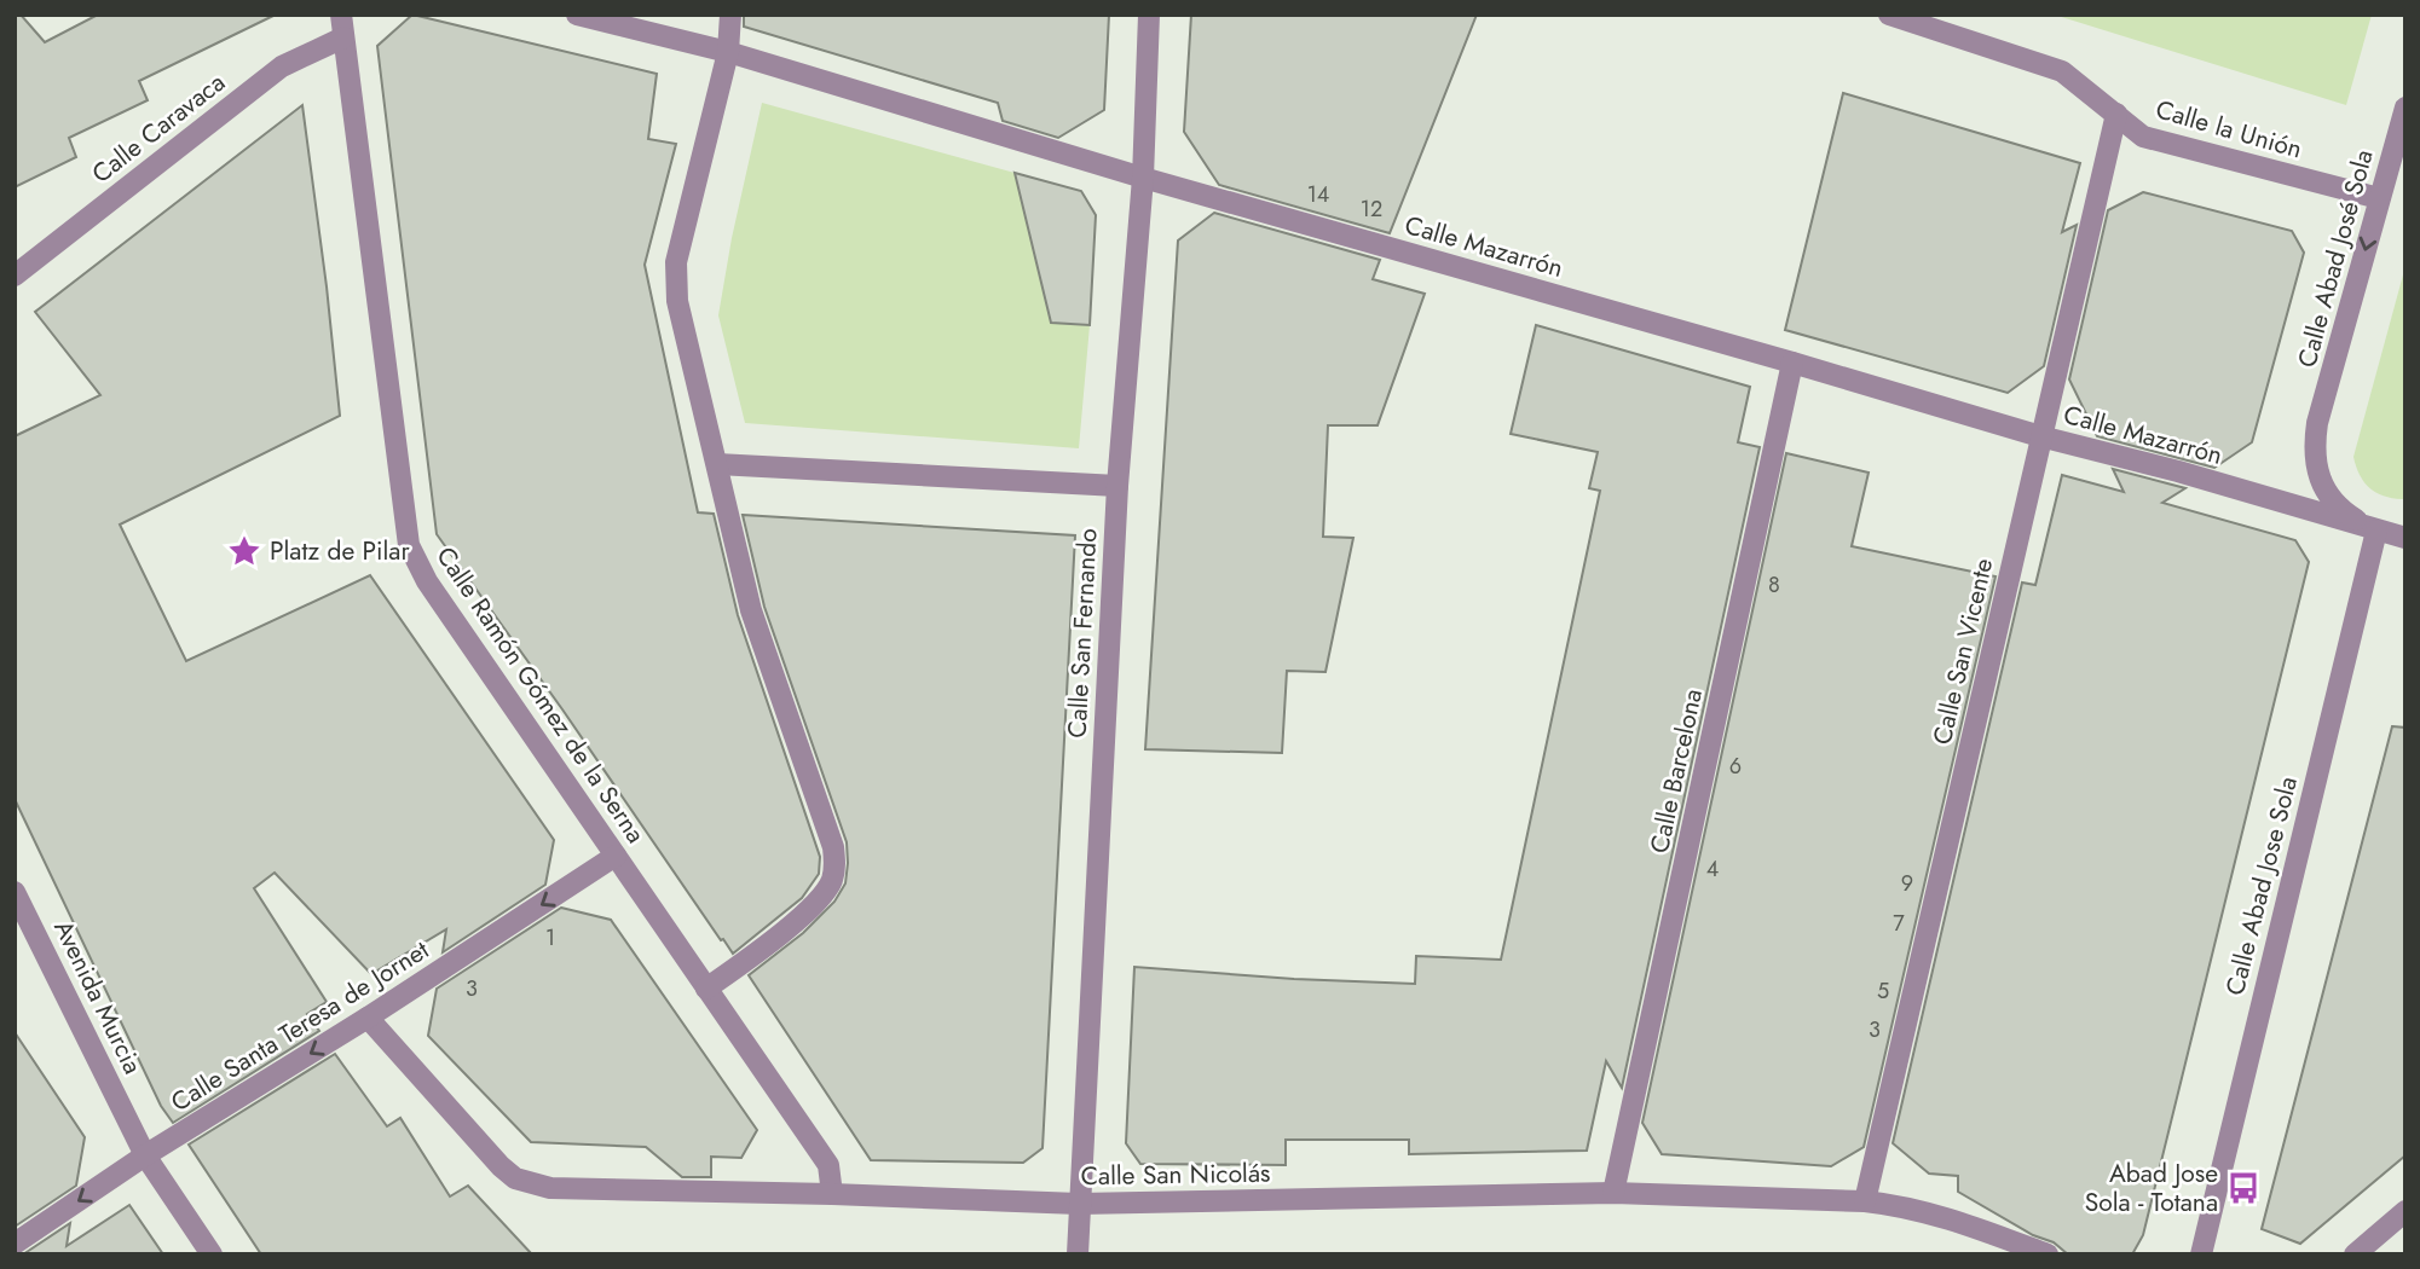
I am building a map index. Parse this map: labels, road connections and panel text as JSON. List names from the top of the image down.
{
  "streets": {
    "street": [
      "Calle Caravaca",
      "Calle la Unión",
      "Calle Mazarrón",
      "Calle Abad José Sola",
      "Calle San Fernando",
      "Calle San Vicente",
      "Calle Ramón Gómez de la Serna",
      "Calle Barcelona",
      "Calle Abad Jose Sola",
      "Avenida Murcia",
      "Calle Santa Teresa de Jornet",
      "Calle San Nicolás"
    ]
  },
  "crossings": [
    ["Calle Caravaca", "Calle Ramón Gómez de la Serna"],
    ["Calle la Unión", "Calle Abad José Sola"],
    ["Calle la Unión", "Calle San Vicente"],
    ["Calle Mazarrón", "Calle Abad José Sola"],
    ["Calle Mazarrón", "Calle San Fernando"],
    ["Calle Mazarrón", "Calle San Vicente"],
    ["Calle Mazarrón", "Calle Barcelona"],
    ["Calle Mazarrón", "Calle Abad Jose Sola"],
    ["Calle Abad José Sola", "Calle Abad Jose Sola"],
    ["Calle San Fernando", "Calle San Nicolás"],
    ["Calle San Vicente", "Calle San Nicolás"],
    ["Calle Ramón Gómez de la Serna", "Calle Santa Teresa de Jornet"],
    ["Calle Ramón Gómez de la Serna", "Calle San Nicolás"],
    ["Calle Barcelona", "Calle San Nicolás"],
    ["Avenida Murcia", "Calle Santa Teresa de Jornet"],
    ["Calle Santa Teresa de Jornet", "Calle San Nicolás"]
  ],
  "one_way": ["Calle Abad José Sola", "Calle Santa Teresa de Jornet"],
  "places": {
    "place": ["Platz de Pilar"],
    "bus stop": ["Abad Jose Sola - Totana"]
  },
  "house_numbers": [
    "14",
    "12",
    "8",
    "6",
    "4",
    "9",
    "7",
    "1",
    "3",
    "5",
    "3"
  ]
}
